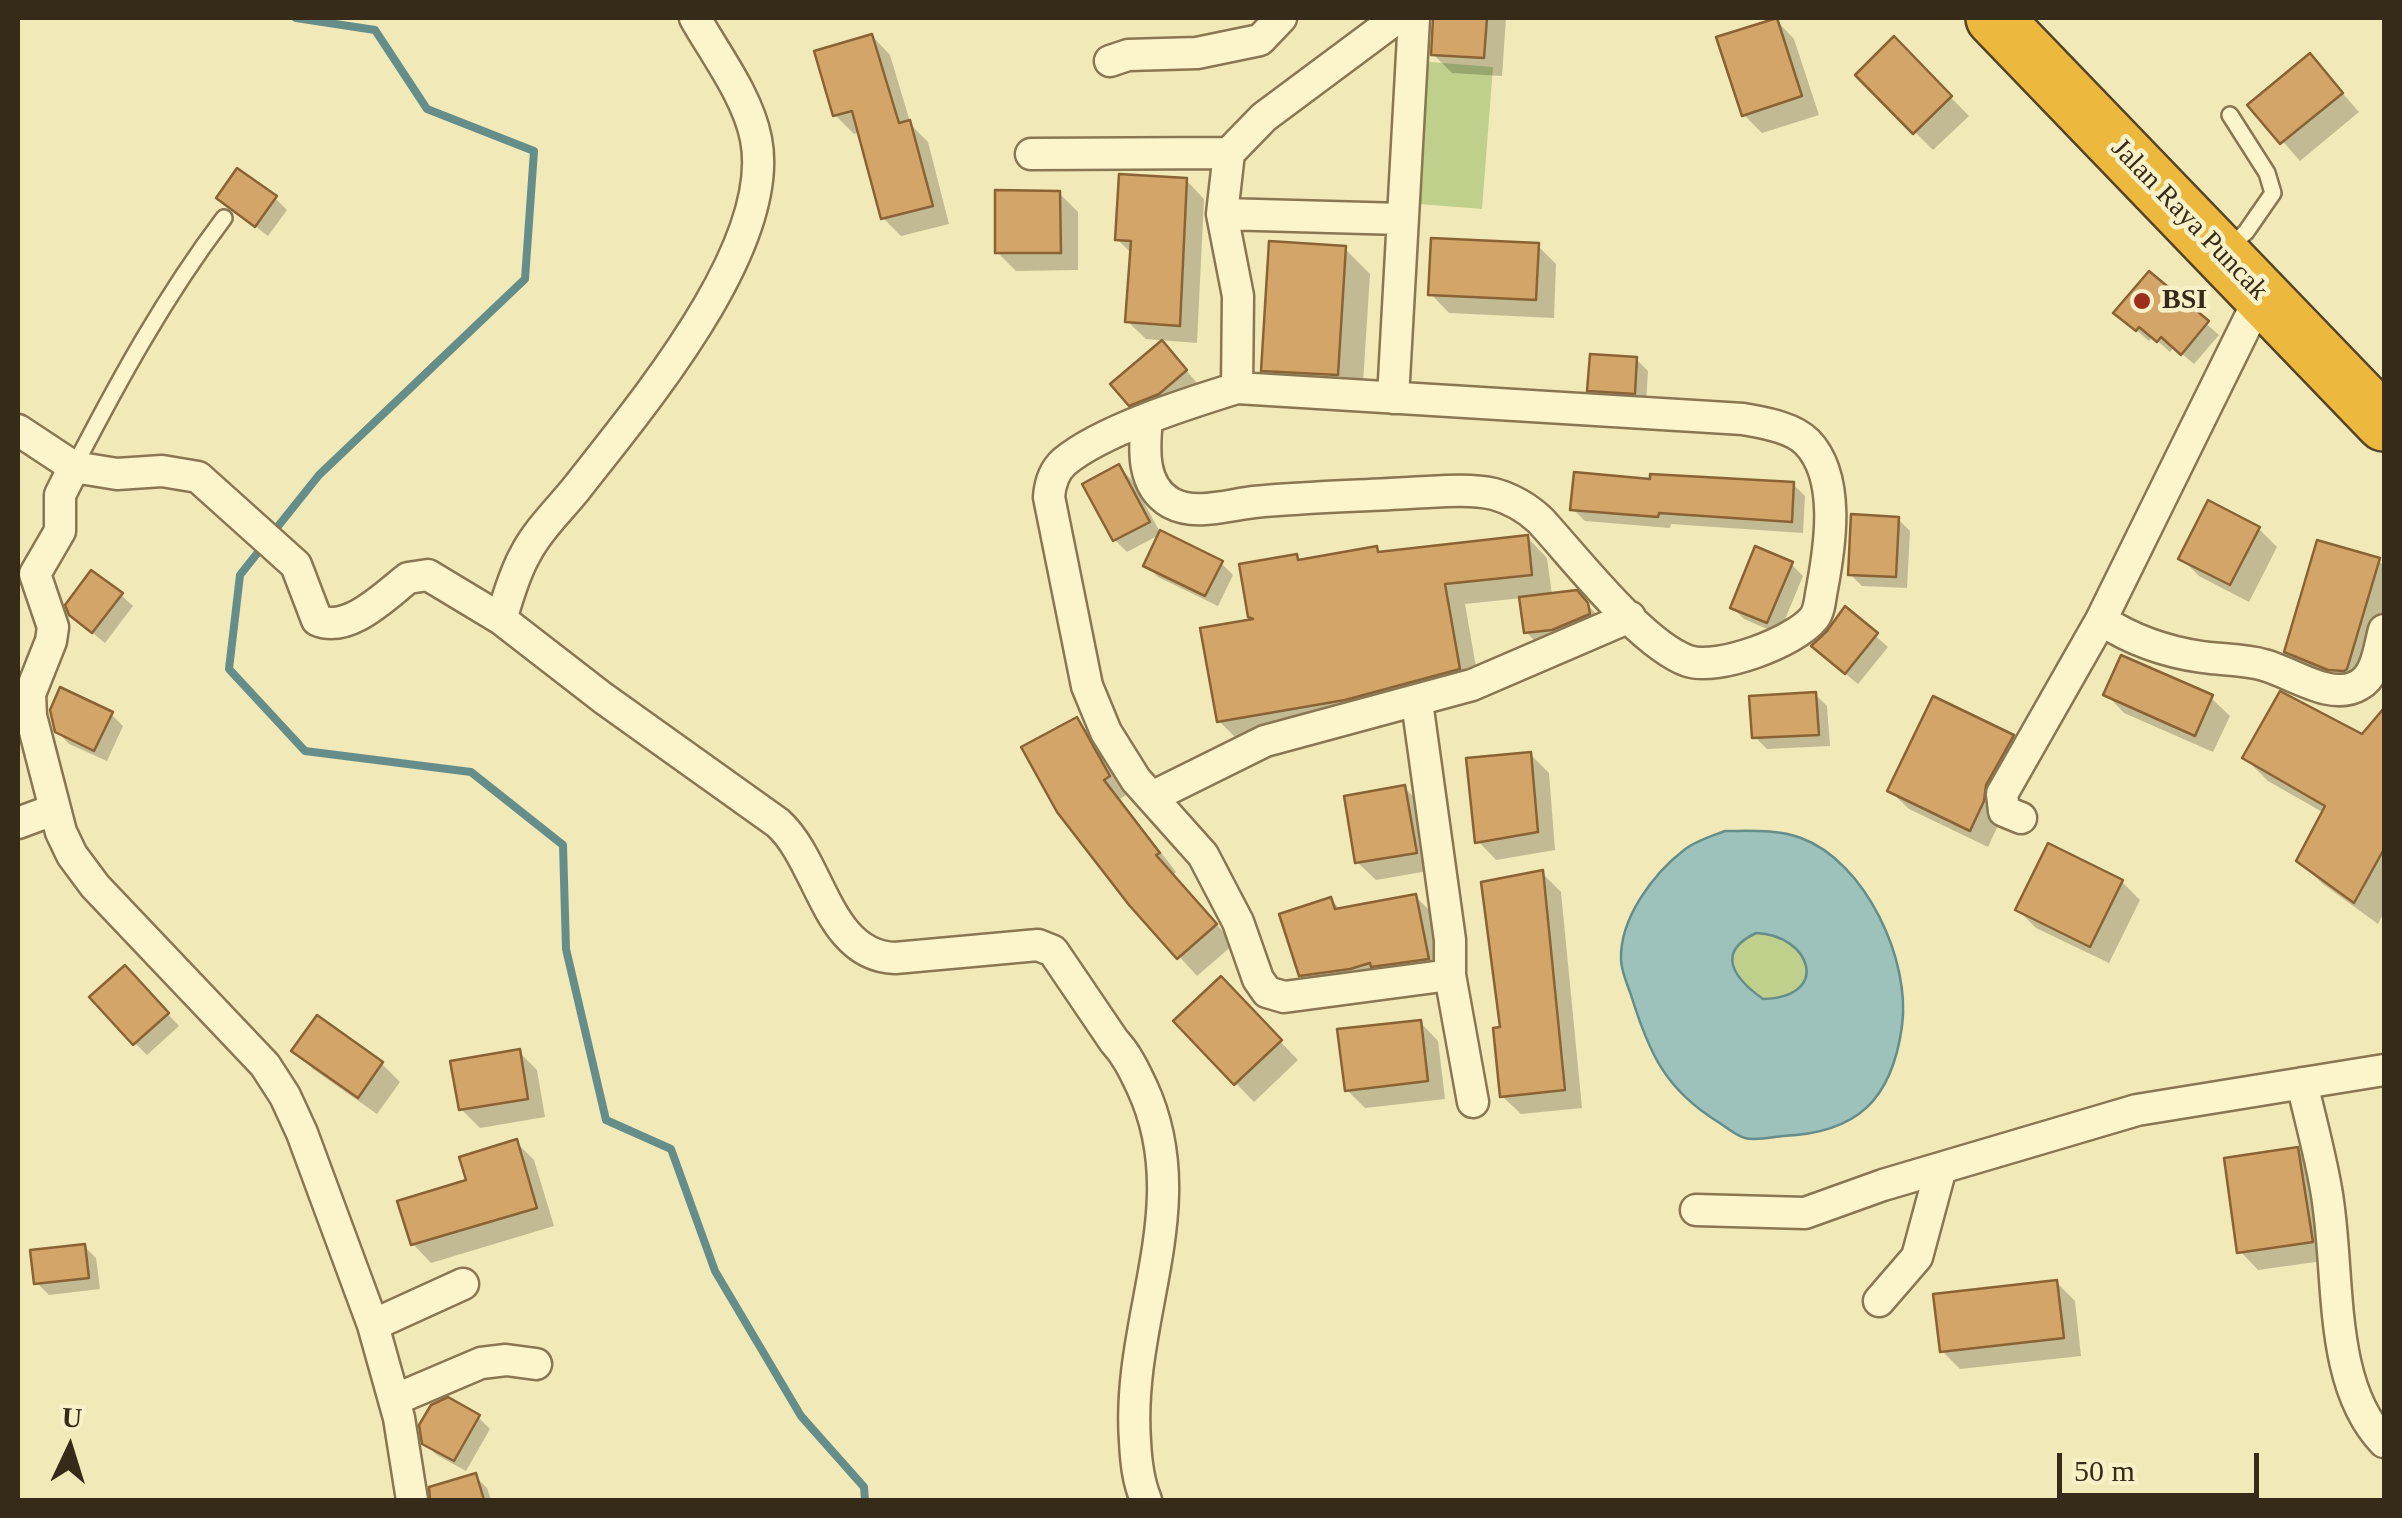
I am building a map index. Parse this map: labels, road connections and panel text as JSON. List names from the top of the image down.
{
  "streets": {
    "highway": ["Jalan Raya Puncak"]
  },
  "places": ["BSI"],
  "scale_bar": "50 m",
  "north": "top"
}
